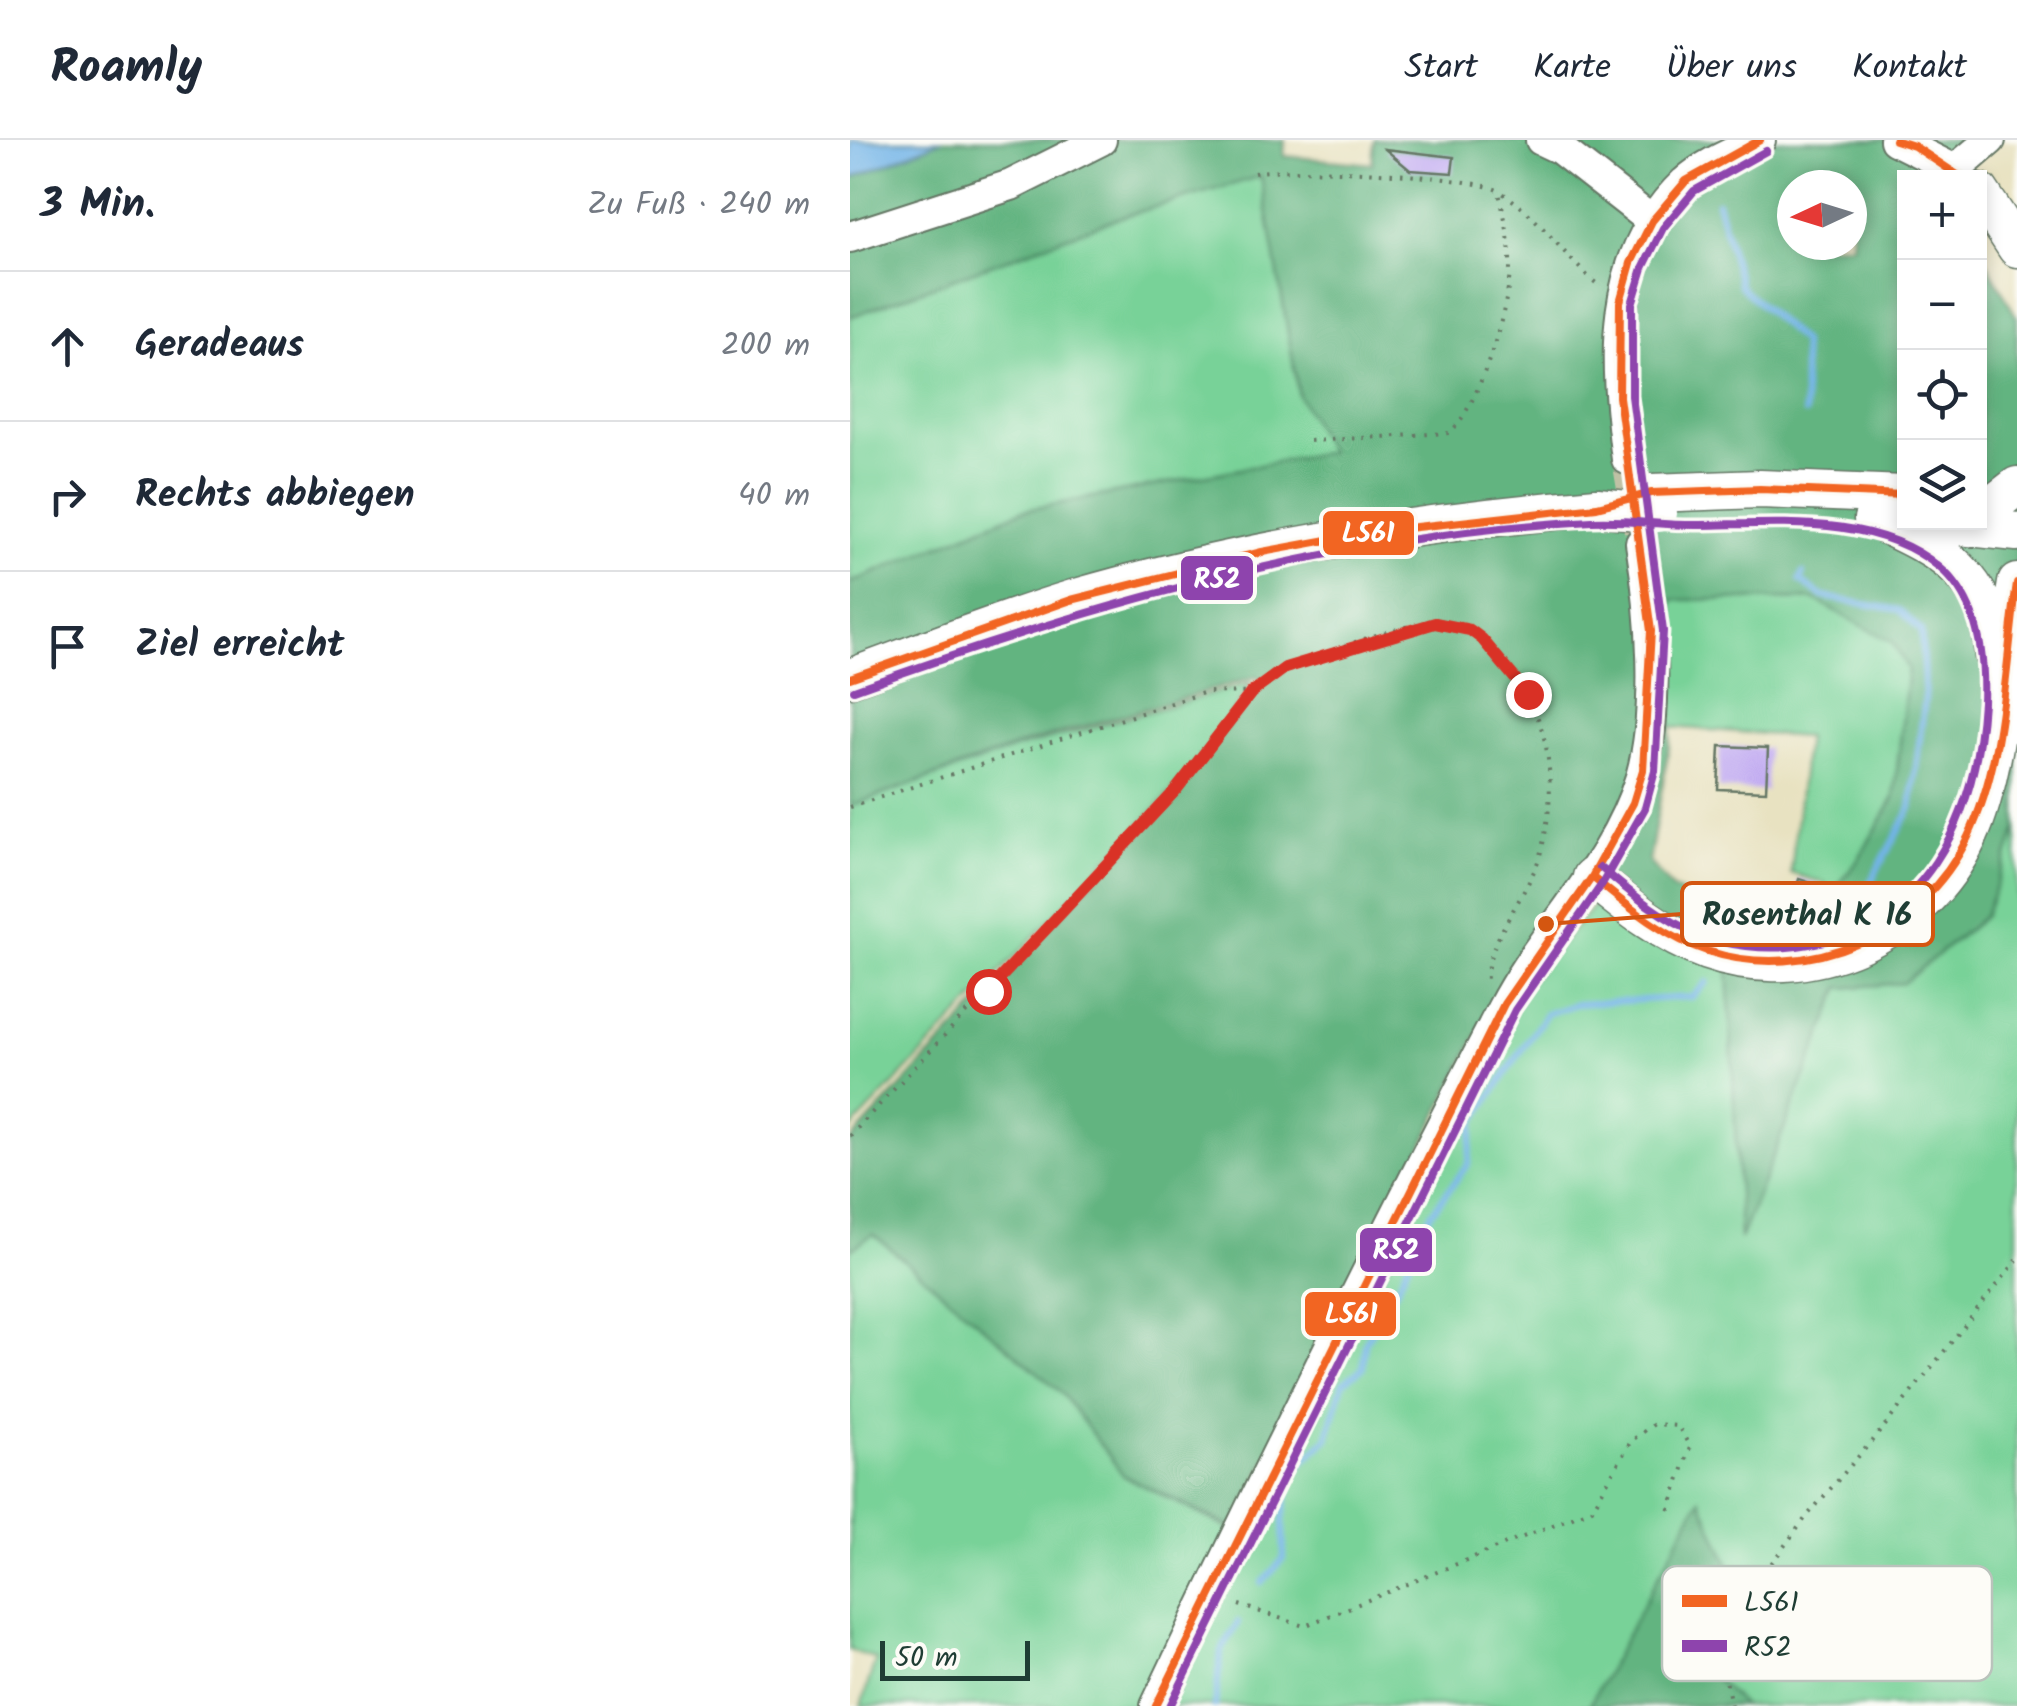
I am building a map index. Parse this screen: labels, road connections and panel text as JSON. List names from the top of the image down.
{
  "places": ["Rosenthal K 16"],
  "lines": ["transit line L561", "transit line R52"],
  "legend": ["L561", "R52"],
  "scale_bar": "50 m",
  "north": "left",
  "page": {
    "header": "Roamly",
    "nav": [
      "Start",
      "Karte",
      "Über uns",
      "Kontakt"
    ],
    "heading": ["3 Min.", "Zu Fuß · 240 m"],
    "map_buttons": ["+", "−"],
    "list": [
      ["Geradeaus", "200 m"],
      ["Rechts abbiegen", "40 m"],
      "Ziel erreicht"
    ],
    "scale": "50 m"
  }
}
